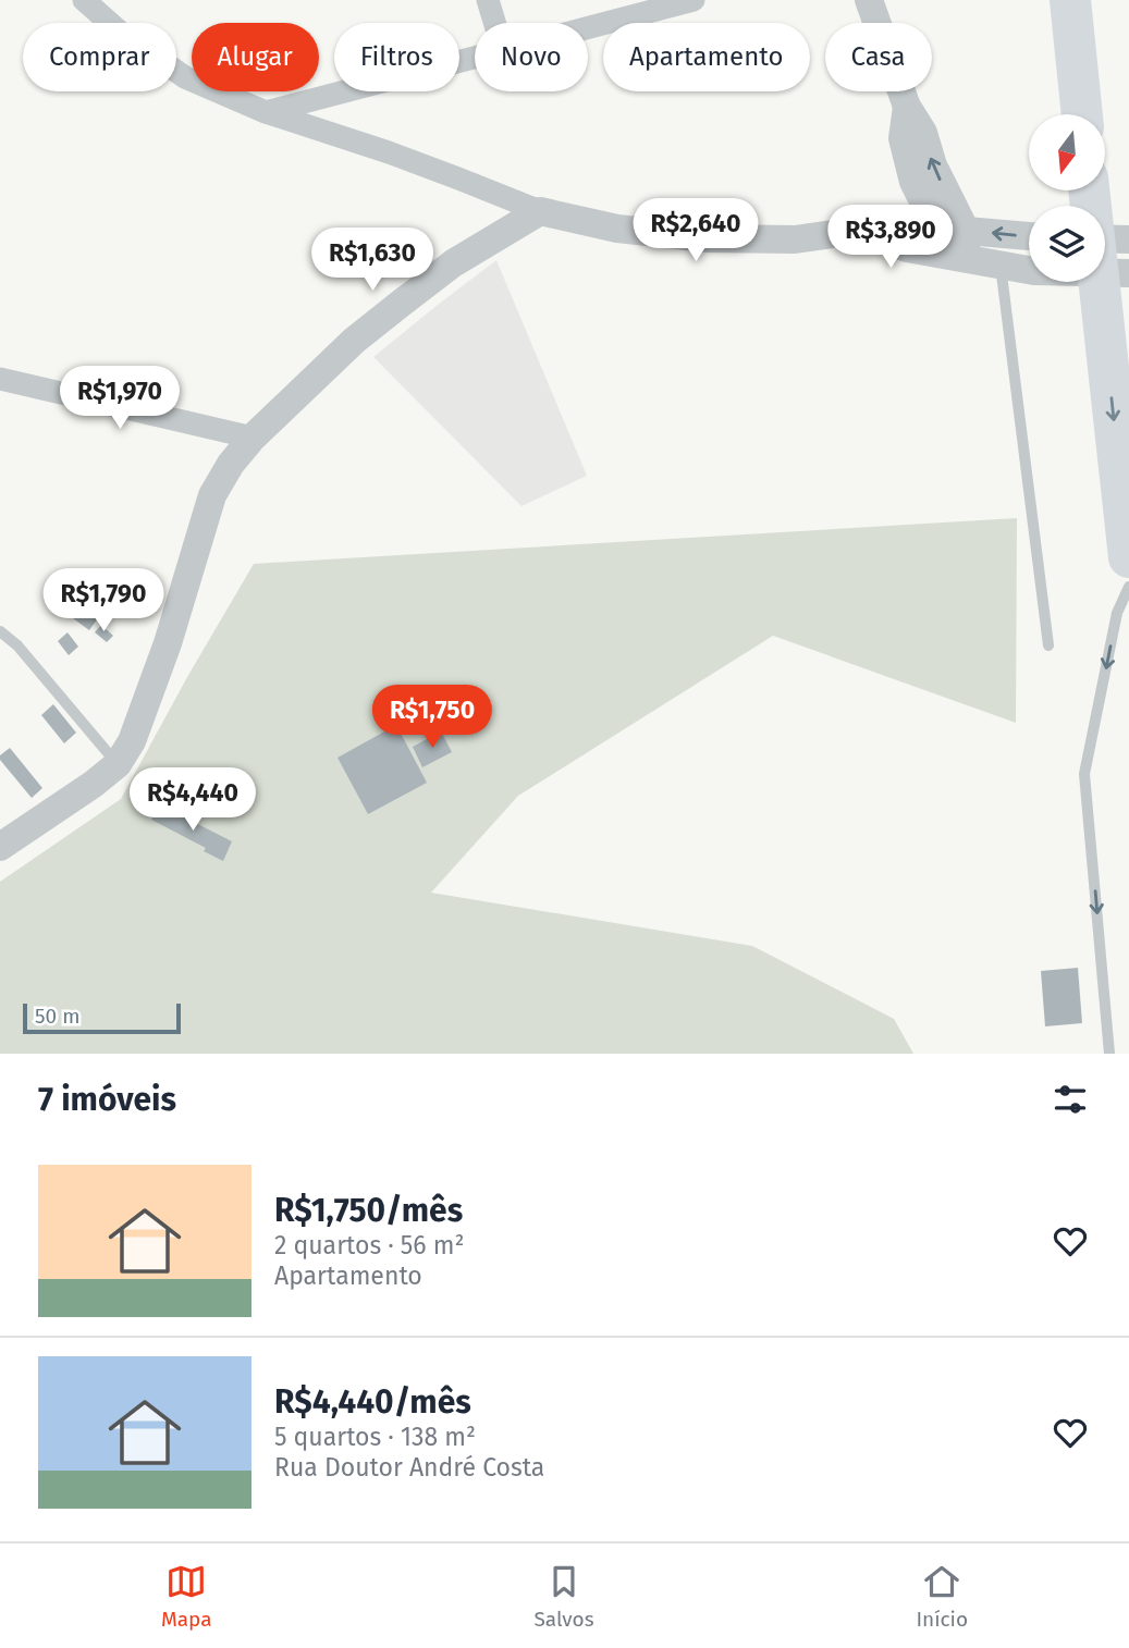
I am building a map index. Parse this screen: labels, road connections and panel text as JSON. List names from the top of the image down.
{
  "scale_bar": "50 m",
  "north": "bottom",
  "page": {
    "chip": [
      "Comprar",
      "Alugar",
      "Filtros",
      "Novo",
      "Apartamento",
      "Casa"
    ],
    "price": [
      "R$2,640",
      "R$3,890",
      "R$1,630",
      "R$1,970",
      "R$1,790",
      "R$1,750",
      "R$4,440"
    ],
    "scale": "50 m",
    "heading": "7 imóveis",
    "list": [
      {
        "name": "R$1,750/mês",
        "note": "2 quartos · 56 m² · Apartamento"
      },
      {
        "name": "R$4,440/mês",
        "note": "5 quartos · 138 m² · Rua Doutor André Costa"
      }
    ],
    "tabs": ["Mapa", "Salvos", "Início"]
  }
}
